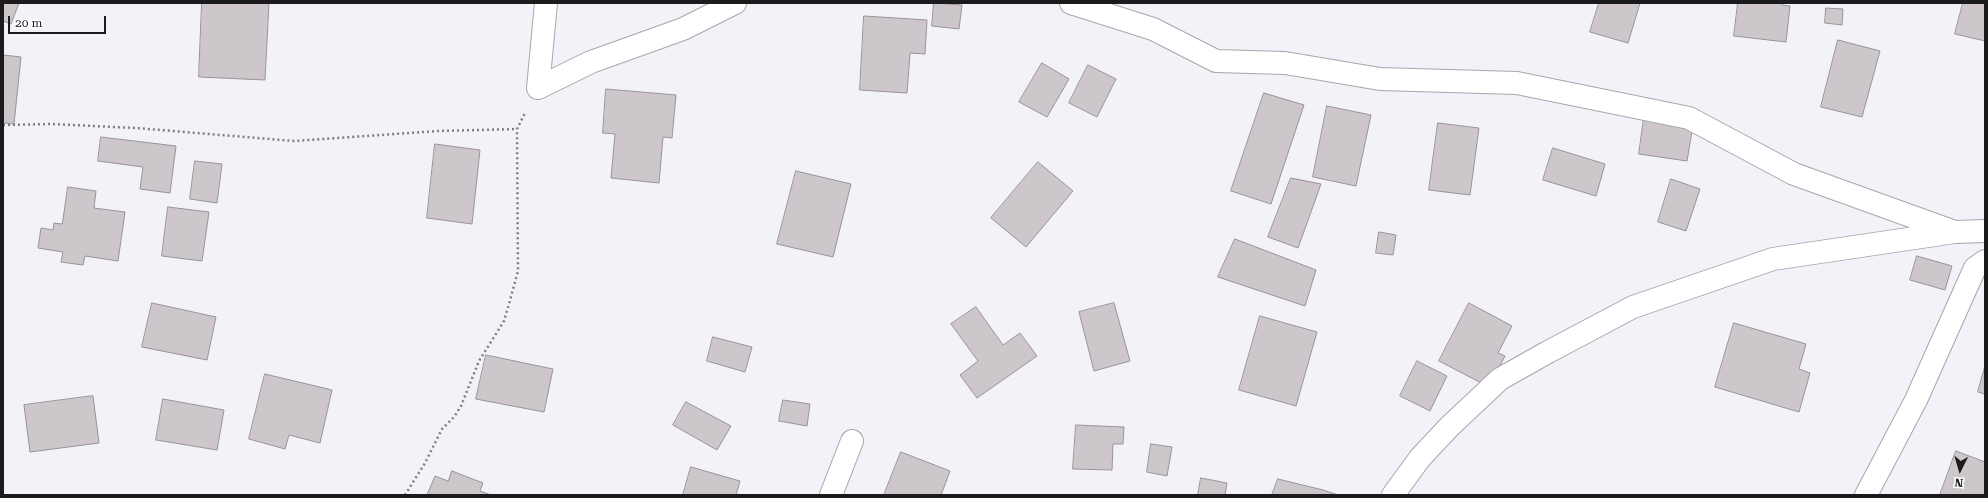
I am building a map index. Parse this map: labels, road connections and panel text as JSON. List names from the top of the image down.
{
  "scale_bar": "20 m",
  "north": "bottom"
}
